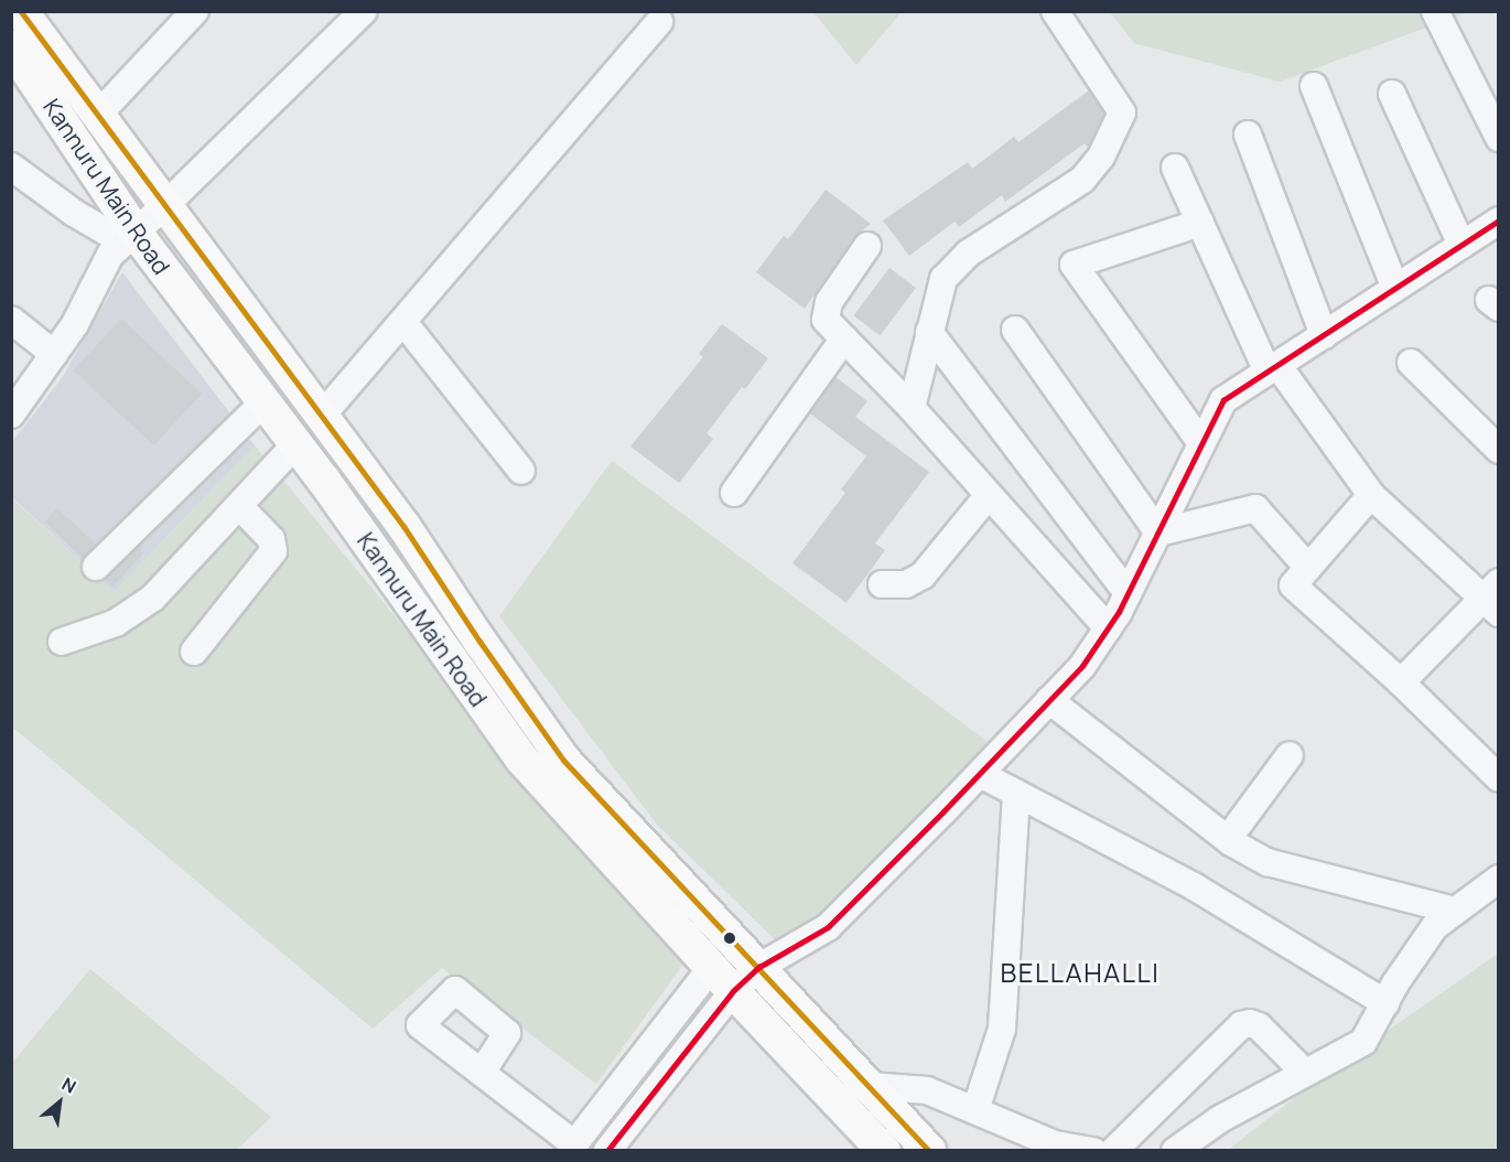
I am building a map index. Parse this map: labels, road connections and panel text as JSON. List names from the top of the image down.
{
  "streets": {
    "main road": ["Kannuru Main Road"]
  },
  "districts": ["BELLAHALLI"],
  "north": "top right"
}
